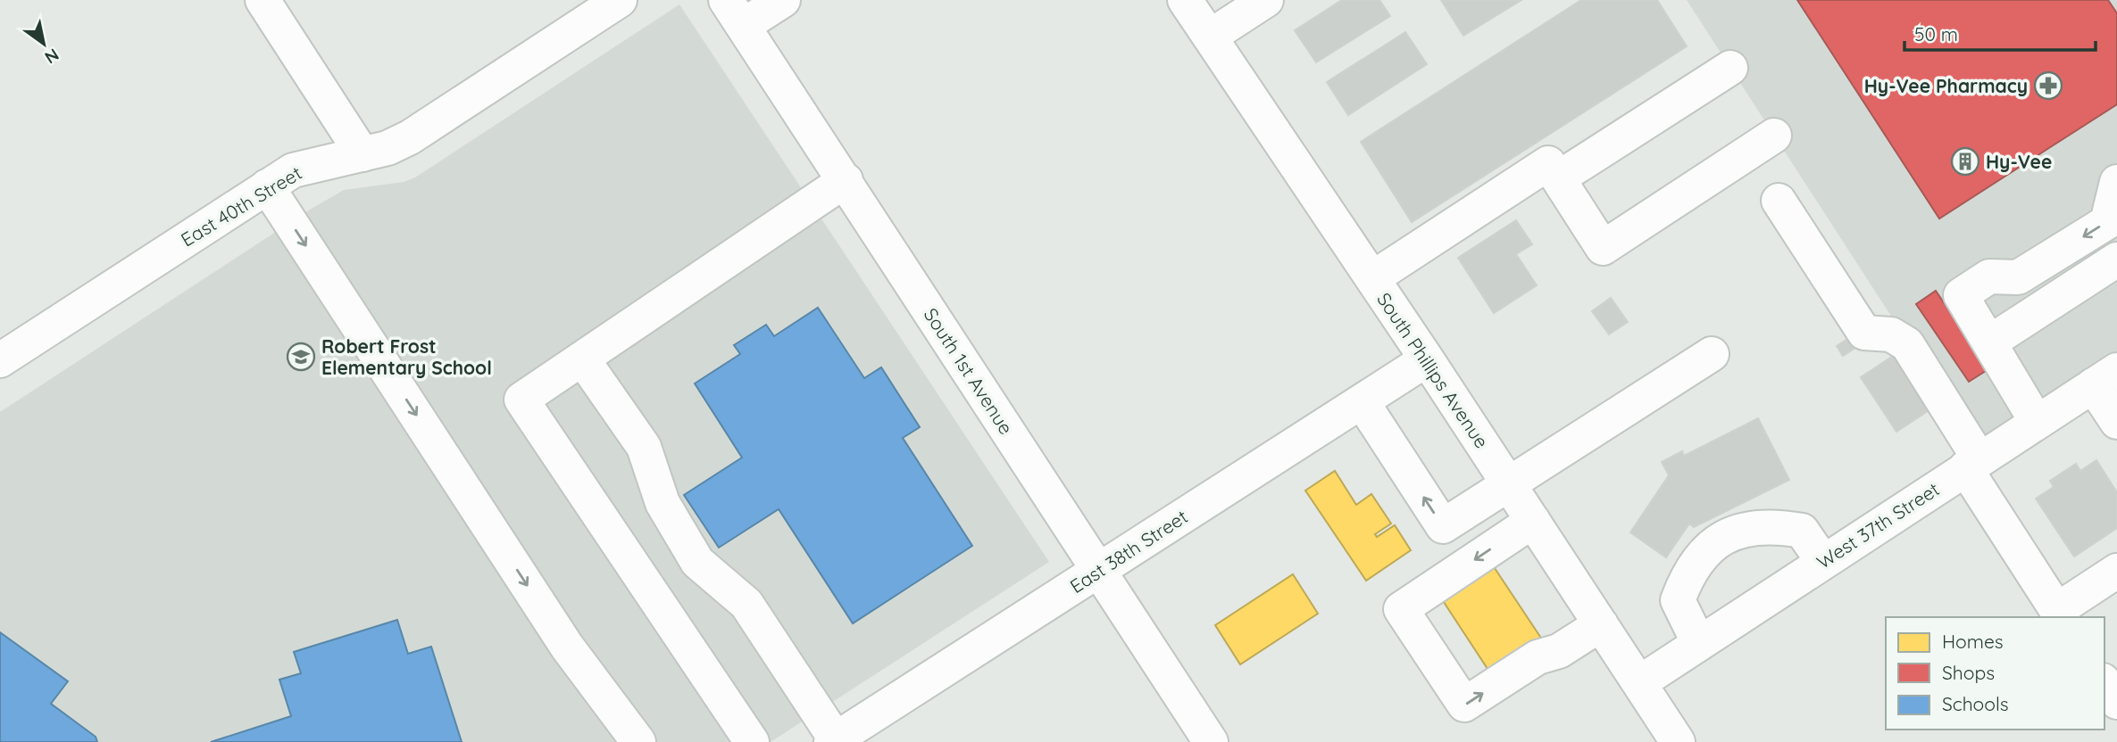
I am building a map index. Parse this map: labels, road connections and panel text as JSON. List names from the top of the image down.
{
  "streets": {
    "street": [
      "East 40th Street",
      "South Phillips Avenue",
      "South 1st Avenue",
      "West 37th Street",
      "East 38th Street"
    ]
  },
  "crossings": [
    ["South Phillips Avenue", "West 37th Street"],
    ["South Phillips Avenue", "East 38th Street"],
    ["South 1st Avenue", "East 38th Street"]
  ],
  "places": {
    "pharmacy": ["Hy-Vee Pharmacy"],
    "building": ["Hy-Vee"],
    "school or university": ["Robert Frost Elementary School"]
  },
  "legend": ["Homes", "Shops", "Schools"],
  "scale_bar": "50 m",
  "north": "bottom right"
}
